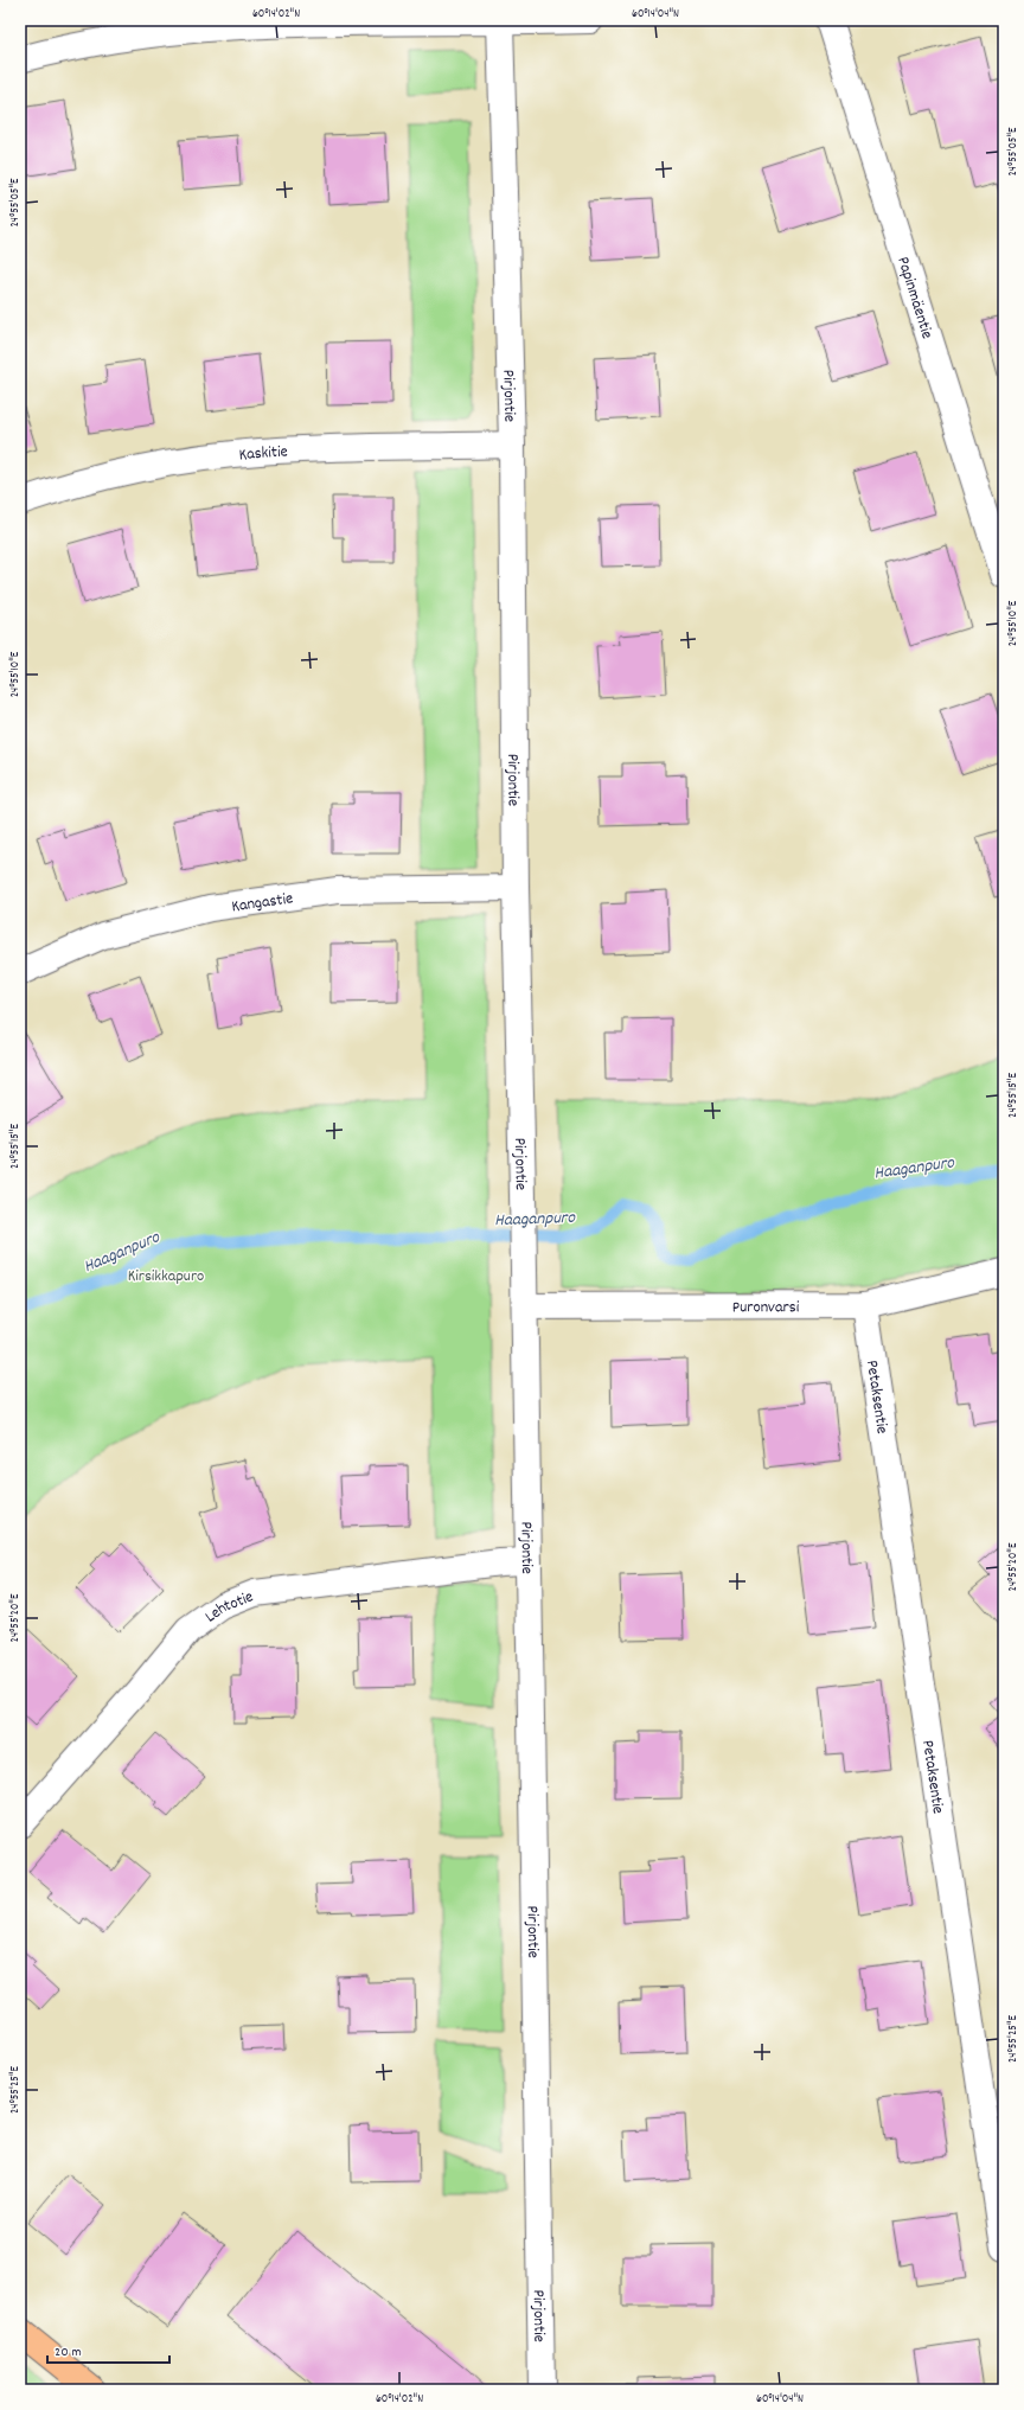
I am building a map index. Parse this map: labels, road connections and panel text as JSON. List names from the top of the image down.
{
  "streets": {
    "street": [
      "Papinmäentie",
      "Pirjontie",
      "Kaskitie",
      "Kangastie",
      "Puronvarsi",
      "Petaksentie",
      "Lehtotie"
    ]
  },
  "crossings": [
    ["Pirjontie", "Kaskitie"],
    ["Pirjontie", "Kangastie"],
    ["Pirjontie", "Puronvarsi"],
    ["Pirjontie", "Lehtotie"],
    ["Puronvarsi", "Petaksentie"]
  ],
  "water": ["Haaganpuro"],
  "parks": ["Kirsikkapuro"],
  "scale_bar": "20 m",
  "coordinates": [
    "60°14'02\"N",
    "60°14'04\"N",
    "24°55'05\"E",
    "24°55'10\"E",
    "24°55'15\"E",
    "24°55'20\"E",
    "24°55'25\"E"
  ]
}
